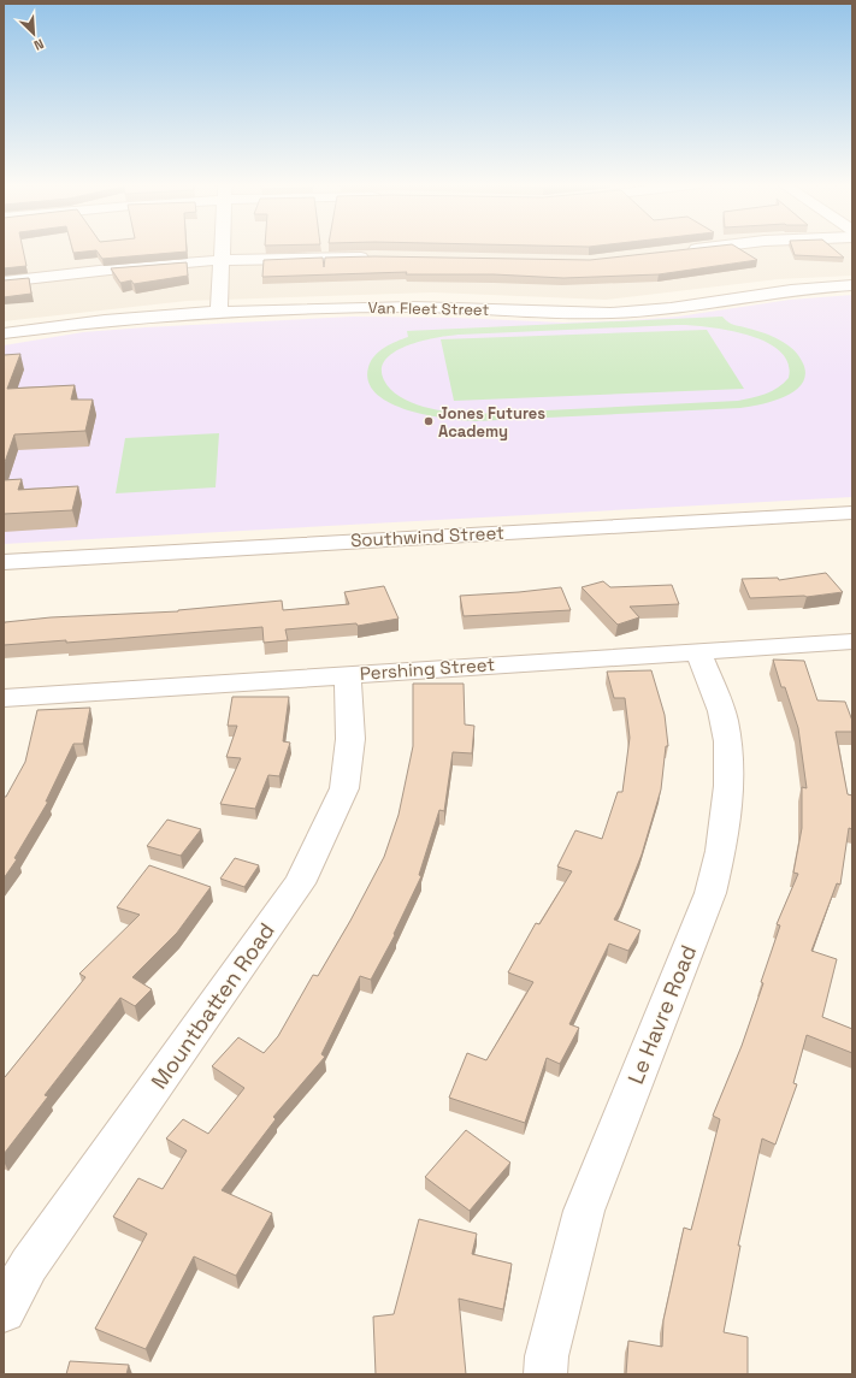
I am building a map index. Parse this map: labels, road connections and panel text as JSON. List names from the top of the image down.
{
  "streets": {
    "street": [
      "Van Fleet Street",
      "Southwind Street",
      "Pershing Street",
      "Mountbatten Road",
      "Le Havre Road"
    ]
  },
  "crossings": [
    ["Pershing Street", "Mountbatten Road"],
    ["Pershing Street", "Le Havre Road"]
  ],
  "places": ["Jones Futures Academy"],
  "north": "bottom right"
}
